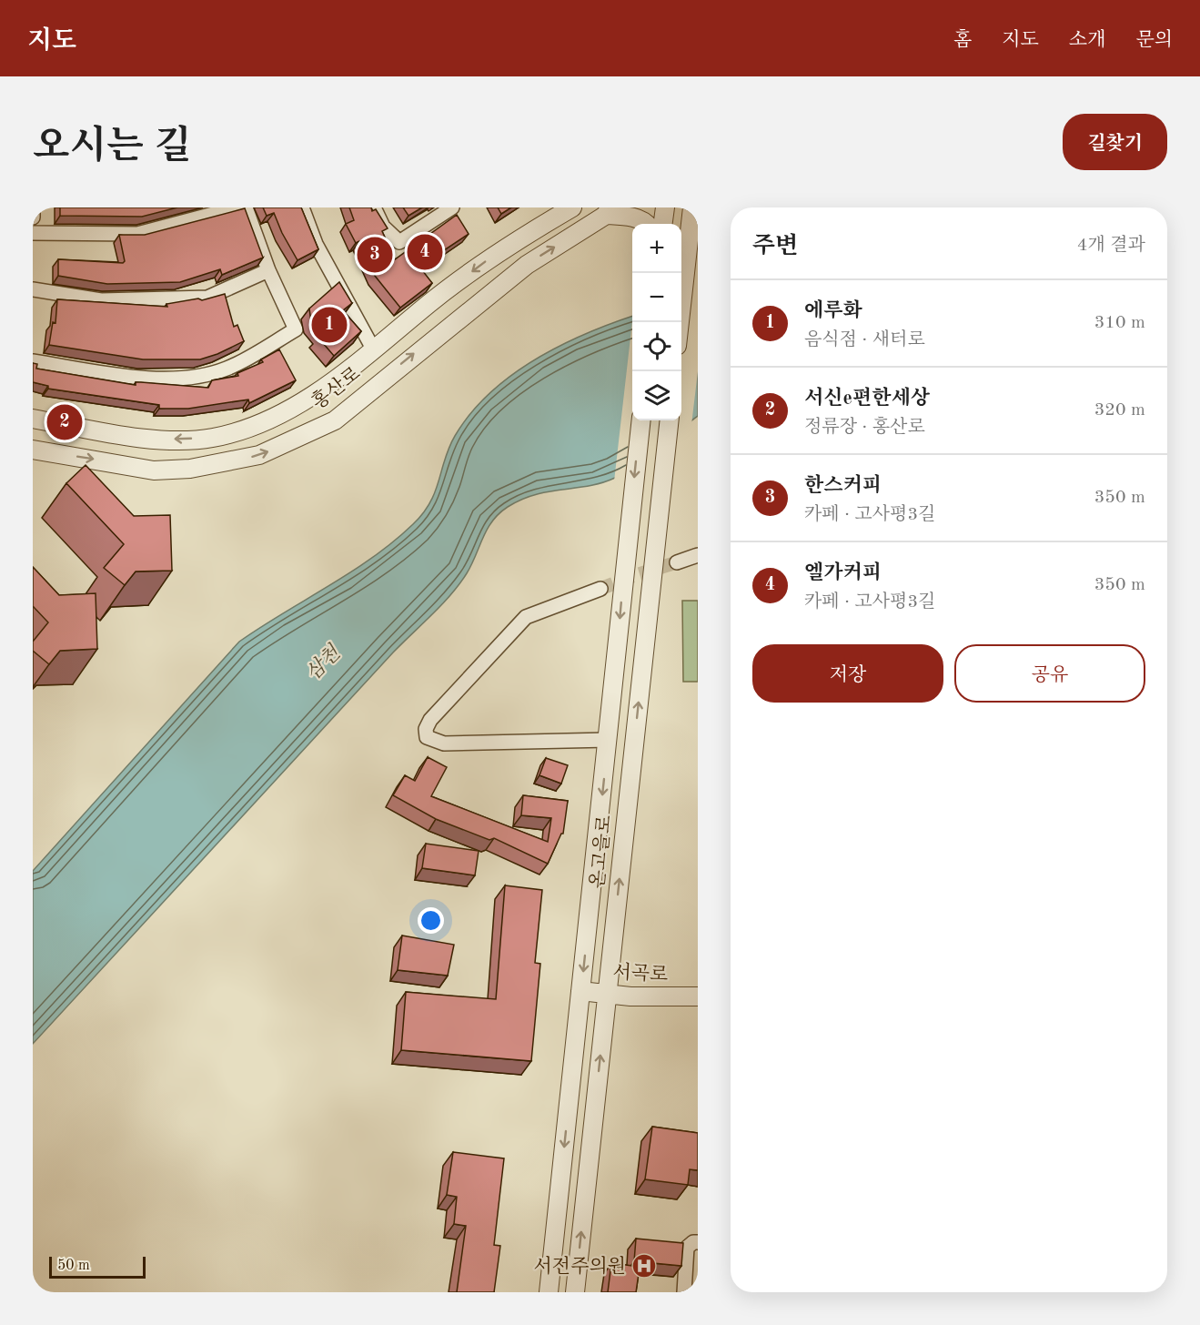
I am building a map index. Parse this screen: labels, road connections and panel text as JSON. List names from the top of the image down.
{
  "streets": {
    "street": ["홍산로", "온고을로", "서곡로"]
  },
  "crossings": [
    ["온고을로", "서곡로"]
  ],
  "water": ["삼천"],
  "places": {
    "hospital": ["서전주의원"]
  },
  "scale_bar": "50 m",
  "page": {
    "header": "지도",
    "nav": [
      "홈",
      "지도",
      "소개",
      "문의"
    ],
    "title": "오시는 길",
    "buttons": [
      "길찾기",
      ["저장", "공유"]
    ],
    "heading": ["주변", "4개 결과"],
    "map_buttons": ["+", "−"],
    "pins": [
      "4",
      "3",
      "1",
      "2"
    ],
    "list": [
      {
        "mark": "1",
        "name": "에루화",
        "note": "음식점 · 새터로",
        "value": "310 m"
      },
      {
        "mark": "2",
        "name": "서신e편한세상",
        "note": "정류장 · 홍산로",
        "value": "320 m"
      },
      {
        "mark": "3",
        "name": "한스커피",
        "note": "카페 · 고사평3길",
        "value": "350 m"
      },
      {
        "mark": "4",
        "name": "엘가커피",
        "note": "카페 · 고사평3길",
        "value": "350 m"
      }
    ],
    "scale": "50 m"
  }
}
